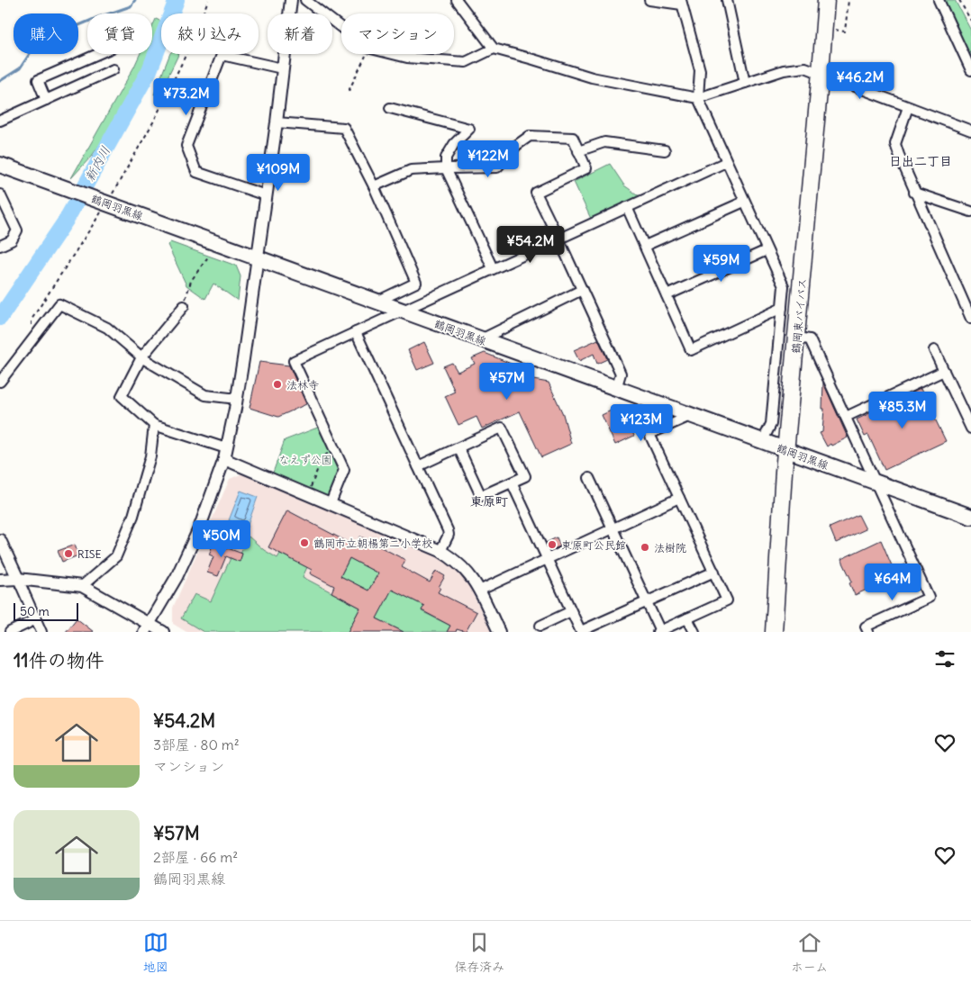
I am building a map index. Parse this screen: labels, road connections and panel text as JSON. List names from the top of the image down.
{
  "streets": {
    "highway": ["鶴岡東バイパス"],
    "main road": ["鶴岡羽黒線"]
  },
  "crossings": [
    ["鶴岡羽黒線", "鶴岡東バイパス"]
  ],
  "districts": ["日出二丁目", "東原町"],
  "water": ["新内川"],
  "parks": ["なえず公園"],
  "places": [
    "法林寺",
    "鶴岡市立朝楊第二小学校",
    "東原町公民館",
    "法樹院",
    "RISE"
  ],
  "scale_bar": "50 m",
  "page": {
    "chip": [
      "購入",
      "賃貸",
      "絞り込み",
      "新着",
      "マンション"
    ],
    "price": [
      "¥46.2M",
      "¥73.2M",
      "¥122M",
      "¥109M",
      "¥54.2M",
      "¥59M",
      "¥57M",
      "¥85.3M",
      "¥123M",
      "¥50M",
      "¥64M"
    ],
    "scale": "50 m",
    "heading": "11件の物件",
    "list": [
      {
        "name": "¥54.2M",
        "note": "3部屋 · 80 m² · マンション"
      },
      {
        "name": "¥57M",
        "note": "2部屋 · 66 m² · 鶴岡羽黒線"
      }
    ],
    "tabs": ["地図", "保存済み", "ホーム"]
  }
}
